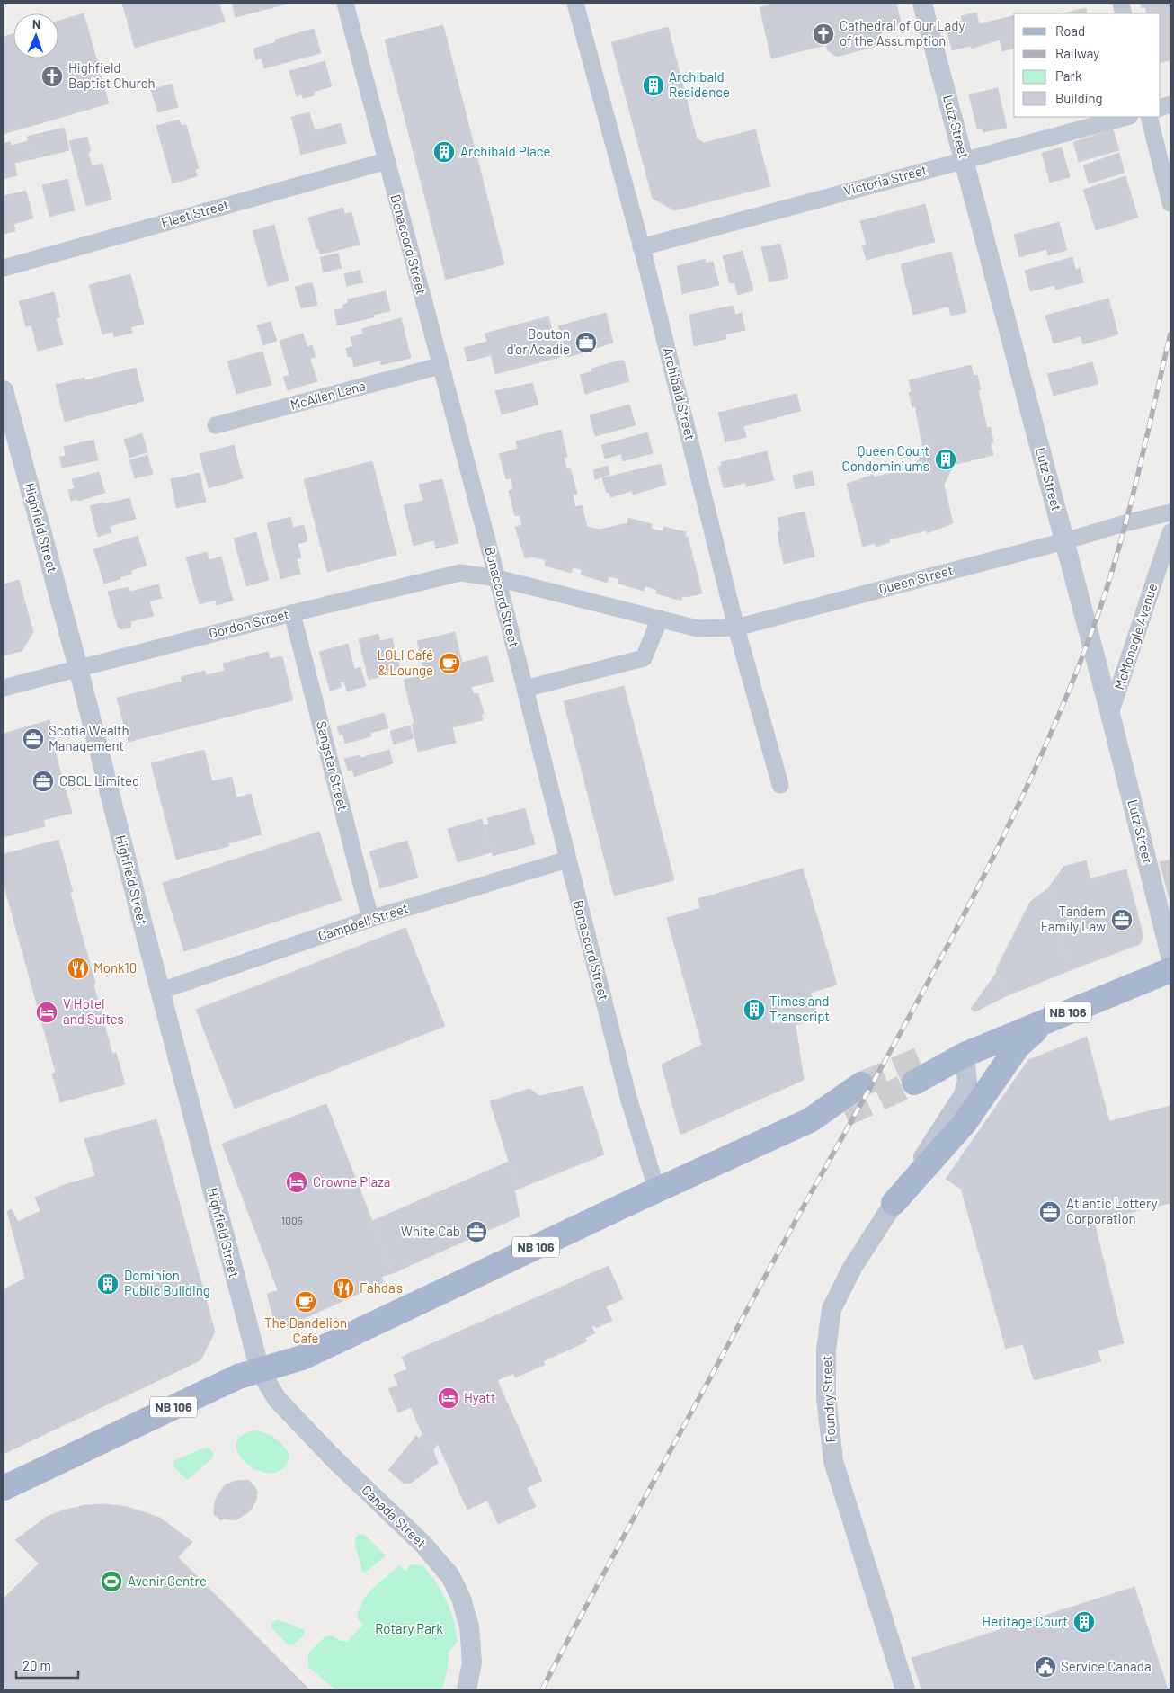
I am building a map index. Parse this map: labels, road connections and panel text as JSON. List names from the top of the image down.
{
  "streets": {
    "main road": ["NB 106"],
    "street": [
      "Lutz Street",
      "Victoria Street",
      "Fleet Street",
      "Bonaccord Street",
      "Archibald Street",
      "McAllen Lane",
      "Highfield Street",
      "Queen Street",
      "Gordon Street",
      "McMonagle Avenue",
      "Sangster Street",
      "Campbell Street",
      "Foundry Street",
      "Canada Street"
    ]
  },
  "crossings": [
    ["Lutz Street", "Victoria Street"],
    ["Lutz Street", "Queen Street"],
    ["Lutz Street", "McMonagle Avenue"],
    ["Victoria Street", "Archibald Street"],
    ["Fleet Street", "Bonaccord Street"],
    ["Bonaccord Street", "McAllen Lane"],
    ["Bonaccord Street", "Queen Street"],
    ["Bonaccord Street", "Gordon Street"],
    ["Bonaccord Street", "Campbell Street"],
    ["Bonaccord Street", "NB 106"],
    ["Archibald Street", "Queen Street"],
    ["Highfield Street", "Gordon Street"],
    ["Highfield Street", "Campbell Street"],
    ["Highfield Street", "NB 106"],
    ["Highfield Street", "Canada Street"],
    ["Queen Street", "Gordon Street"],
    ["Gordon Street", "Sangster Street"],
    ["Sangster Street", "Campbell Street"],
    ["NB 106", "Foundry Street"],
    ["NB 106", "Canada Street"]
  ],
  "parks": ["Rotary Park"],
  "places": {
    "church": ["Cathedral of Our Lady of the Assumption", "Highfield Baptist Church"],
    "building": [
      "Archibald Residence",
      "Archibald Place",
      "Queen Court Condominiums",
      "Times and Transcript",
      "Dominion Public Building",
      "Heritage Court"
    ],
    "office": [
      "Bouton d'or Acadie",
      "Scotia Wealth Management",
      "CBCL Limited",
      "Tandem Family Law",
      "Atlantic Lottery Corporation",
      "White Cab"
    ],
    "cafe": ["LOLI Café & Lounge", "The Dandelion Cafe"],
    "restaurant": ["Monk10", "Fahda's"],
    "hotel": ["V Hotel and Suites", "Crowne Plaza", "Hyatt"],
    "sports": ["Avenir Centre"],
    "public building": ["Service Canada"]
  },
  "house_numbers": ["1005"],
  "legend": [
    "Road",
    "Railway",
    "Park",
    "Building"
  ],
  "scale_bar": "20 m",
  "north": "top"
}
